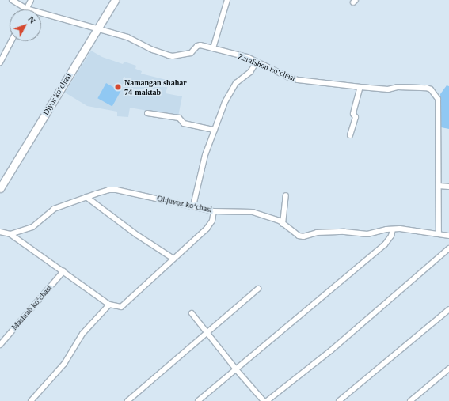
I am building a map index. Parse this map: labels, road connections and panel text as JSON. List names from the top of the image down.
{
  "streets": {
    "main road": ["Diyor koʻchasi"],
    "street": ["Zarafshon koʻchasi", "Objuvoz koʻchasi", "Mashrab koʻchasi"]
  },
  "crossings": [
    ["Zarafshon koʻchasi", "Diyor koʻchasi"]
  ],
  "places": ["Namangan shahar 74-maktab"],
  "north": "top right"
}
